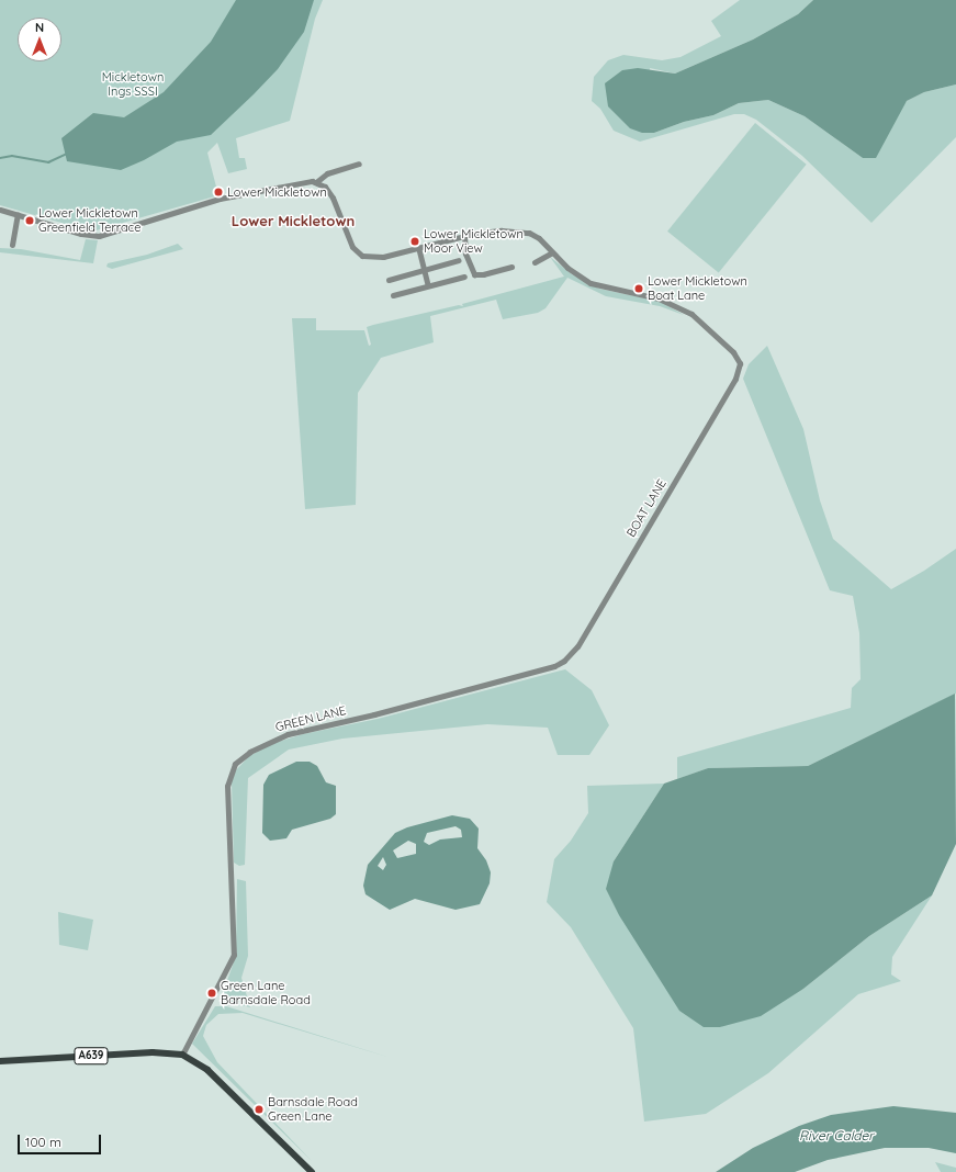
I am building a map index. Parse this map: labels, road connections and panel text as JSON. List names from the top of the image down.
{
  "streets": {
    "main road": ["A639"],
    "street": ["BOAT LANE", "GREEN LANE"]
  },
  "crossings": [
    ["BOAT LANE", "GREEN LANE"],
    ["GREEN LANE", "A639"]
  ],
  "districts": ["Lower Mickletown"],
  "water": ["River Calder"],
  "parks": ["Mickletown Ings SSSI"],
  "places": [
    "Lower Mickletown",
    "Lower Mickletown Greenfield Terrace",
    "Lower Mickletown Moor View",
    "Lower Mickletown Boat Lane",
    "Green Lane Barnsdale Road",
    "Barnsdale Road Green Lane"
  ],
  "scale_bar": "100 m",
  "north": "top"
}
